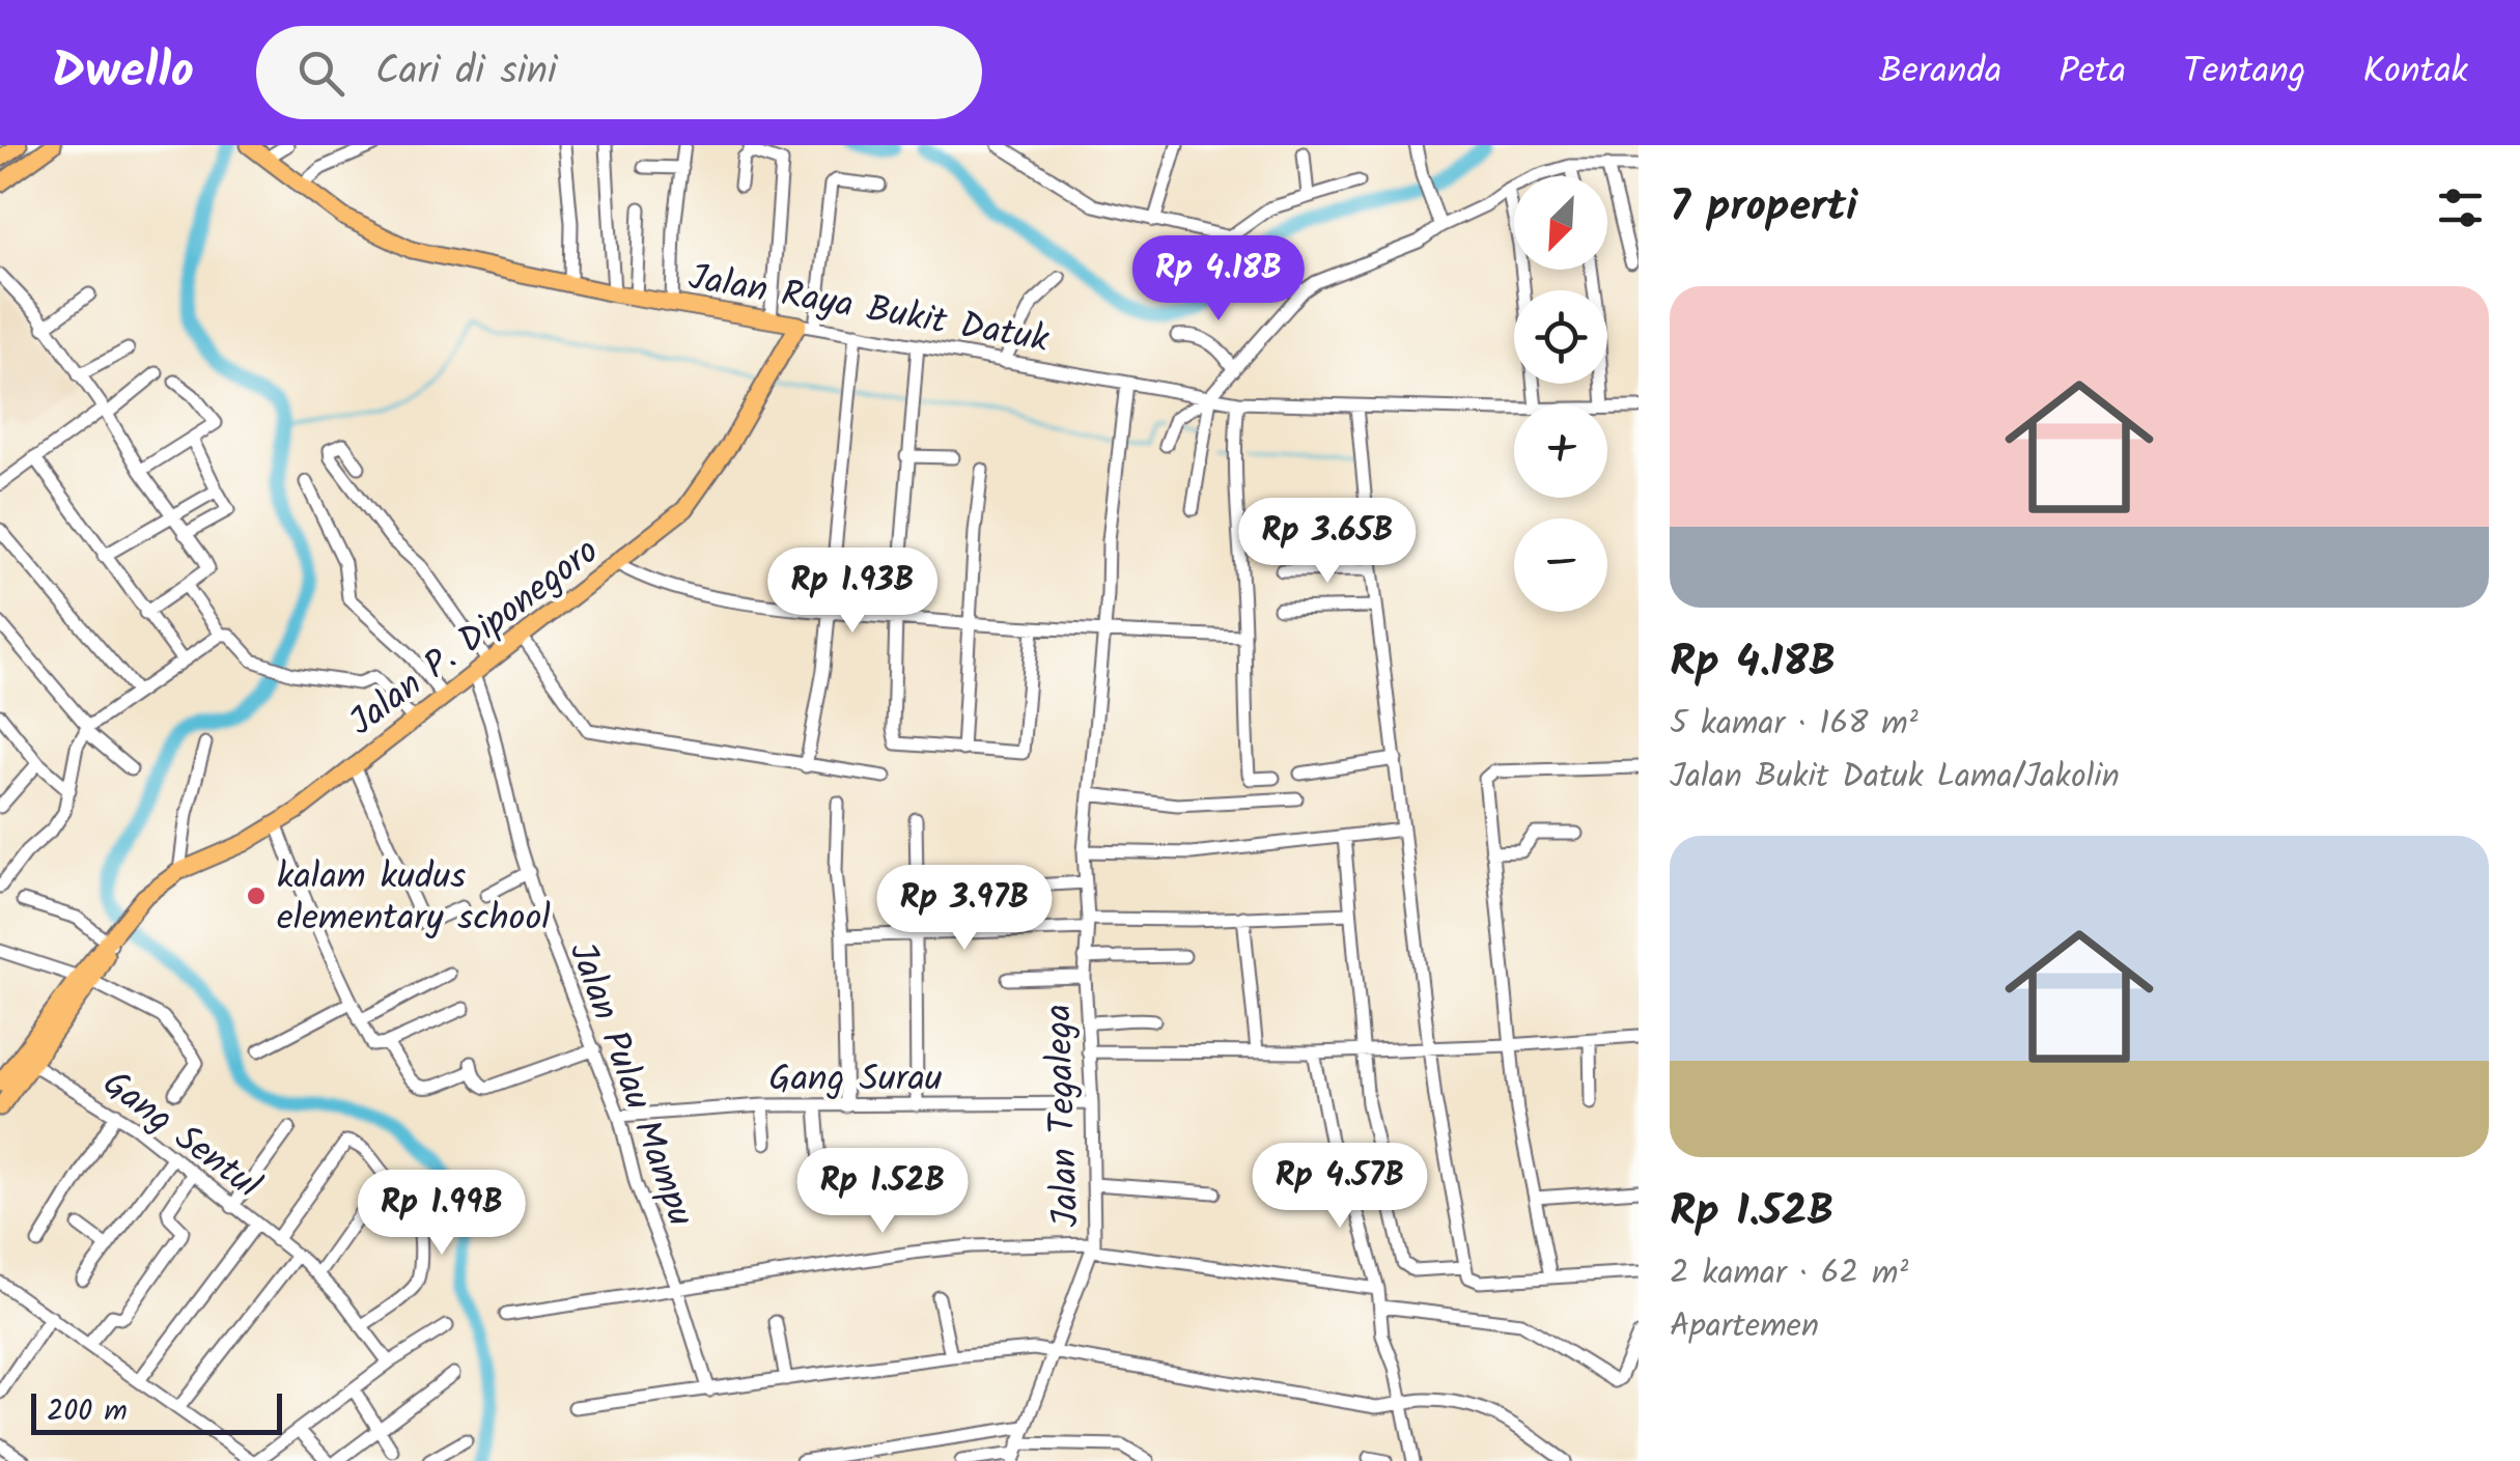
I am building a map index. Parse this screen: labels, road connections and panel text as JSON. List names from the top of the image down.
{
  "streets": {
    "main road": ["Jalan Raya Bukit Datuk", "Jalan P. Diponegoro"],
    "street": [
      "Gang Surau",
      "Jalan Pulau Mampu",
      "Jalan Tegalega",
      "Gang Sentul"
    ]
  },
  "crossings": [
    ["Jalan Raya Bukit Datuk", "Jalan P. Diponegoro"],
    ["Jalan Raya Bukit Datuk", "Jalan Tegalega"],
    ["Jalan P. Diponegoro", "Jalan Pulau Mampu"],
    ["Gang Surau", "Jalan Pulau Mampu"],
    ["Gang Surau", "Jalan Tegalega"]
  ],
  "places": ["kalam kudus elementary school"],
  "scale_bar": "200 m",
  "north": "bottom left",
  "page": {
    "header": "Dwello",
    "search": "Cari di sini",
    "nav": [
      "Beranda",
      "Peta",
      "Tentang",
      "Kontak"
    ],
    "heading": "7 properti",
    "map_buttons": ["+", "−"],
    "price": [
      "Rp 4.18B",
      "Rp 3.65B",
      "Rp 1.93B",
      "Rp 3.97B",
      "Rp 4.57B",
      "Rp 1.52B",
      "Rp 1.99B"
    ],
    "list": [
      {
        "name": "Rp 4.18B",
        "note": "5 kamar · 168 m² · Jalan Bukit Datuk Lama/Jakolin"
      },
      {
        "name": "Rp 1.52B",
        "note": "2 kamar · 62 m² · Apartemen"
      }
    ],
    "scale": "200 m"
  }
}
